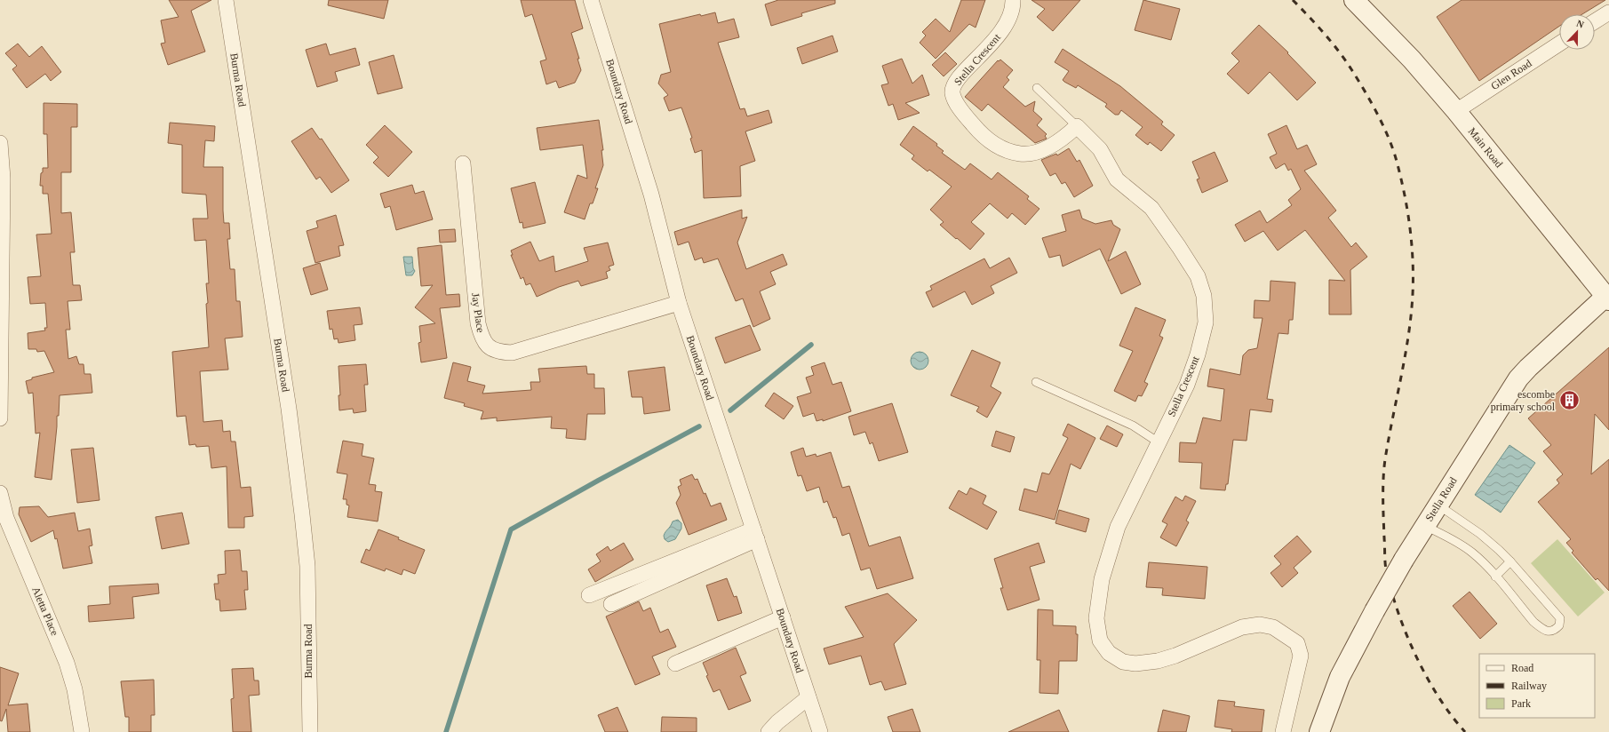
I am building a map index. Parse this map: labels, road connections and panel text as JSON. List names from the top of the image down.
{
  "streets": {
    "main road": ["Main Road", "Stella Road"],
    "street": [
      "Stella Crescent",
      "Glen Road",
      "Burma Road",
      "Boundary Road",
      "Jay Place",
      "Aletta Place"
    ]
  },
  "crossings": [
    ["Glen Road", "Main Road"],
    ["Boundary Road", "Jay Place"],
    ["Main Road", "Stella Road"]
  ],
  "places": {
    "building": ["escombe primary school"]
  },
  "legend": ["Road", "Railway", "Park"],
  "north": "top"
}
